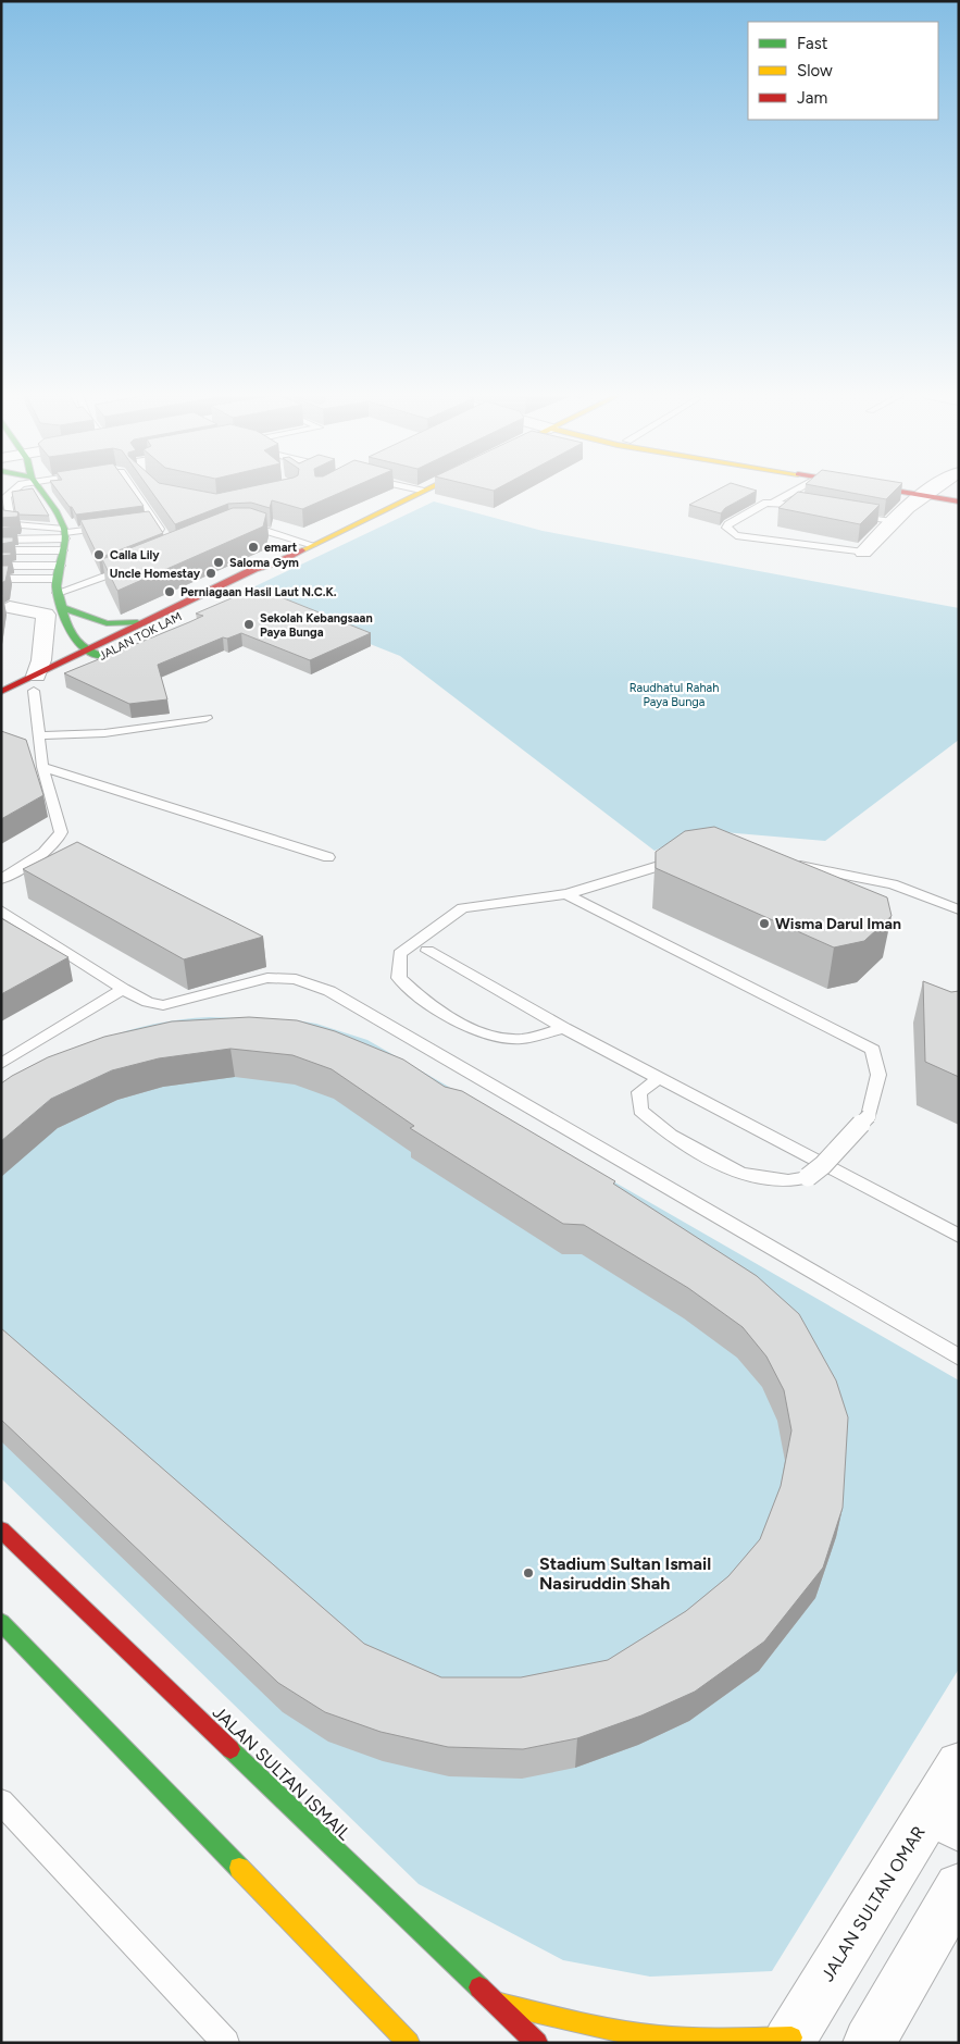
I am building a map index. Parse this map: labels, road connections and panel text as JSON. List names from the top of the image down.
{
  "streets": {
    "street": ["JALAN TOK LAM", "JALAN SULTAN ISMAIL", "JALAN SULTAN OMAR"]
  },
  "parks": ["Raudhatul Rahah Paya Bunga"],
  "places": [
    "emart",
    "Calla Lily",
    "Saloma Gym",
    "Uncle Homestay",
    "Perniagaan Hasil Laut N.C.K.",
    "Sekolah Kebangsaan Paya Bunga",
    "Wisma Darul Iman",
    "Stadium Sultan Ismail Nasiruddin Shah"
  ],
  "legend": ["Fast", "Slow", "Jam"]
}
